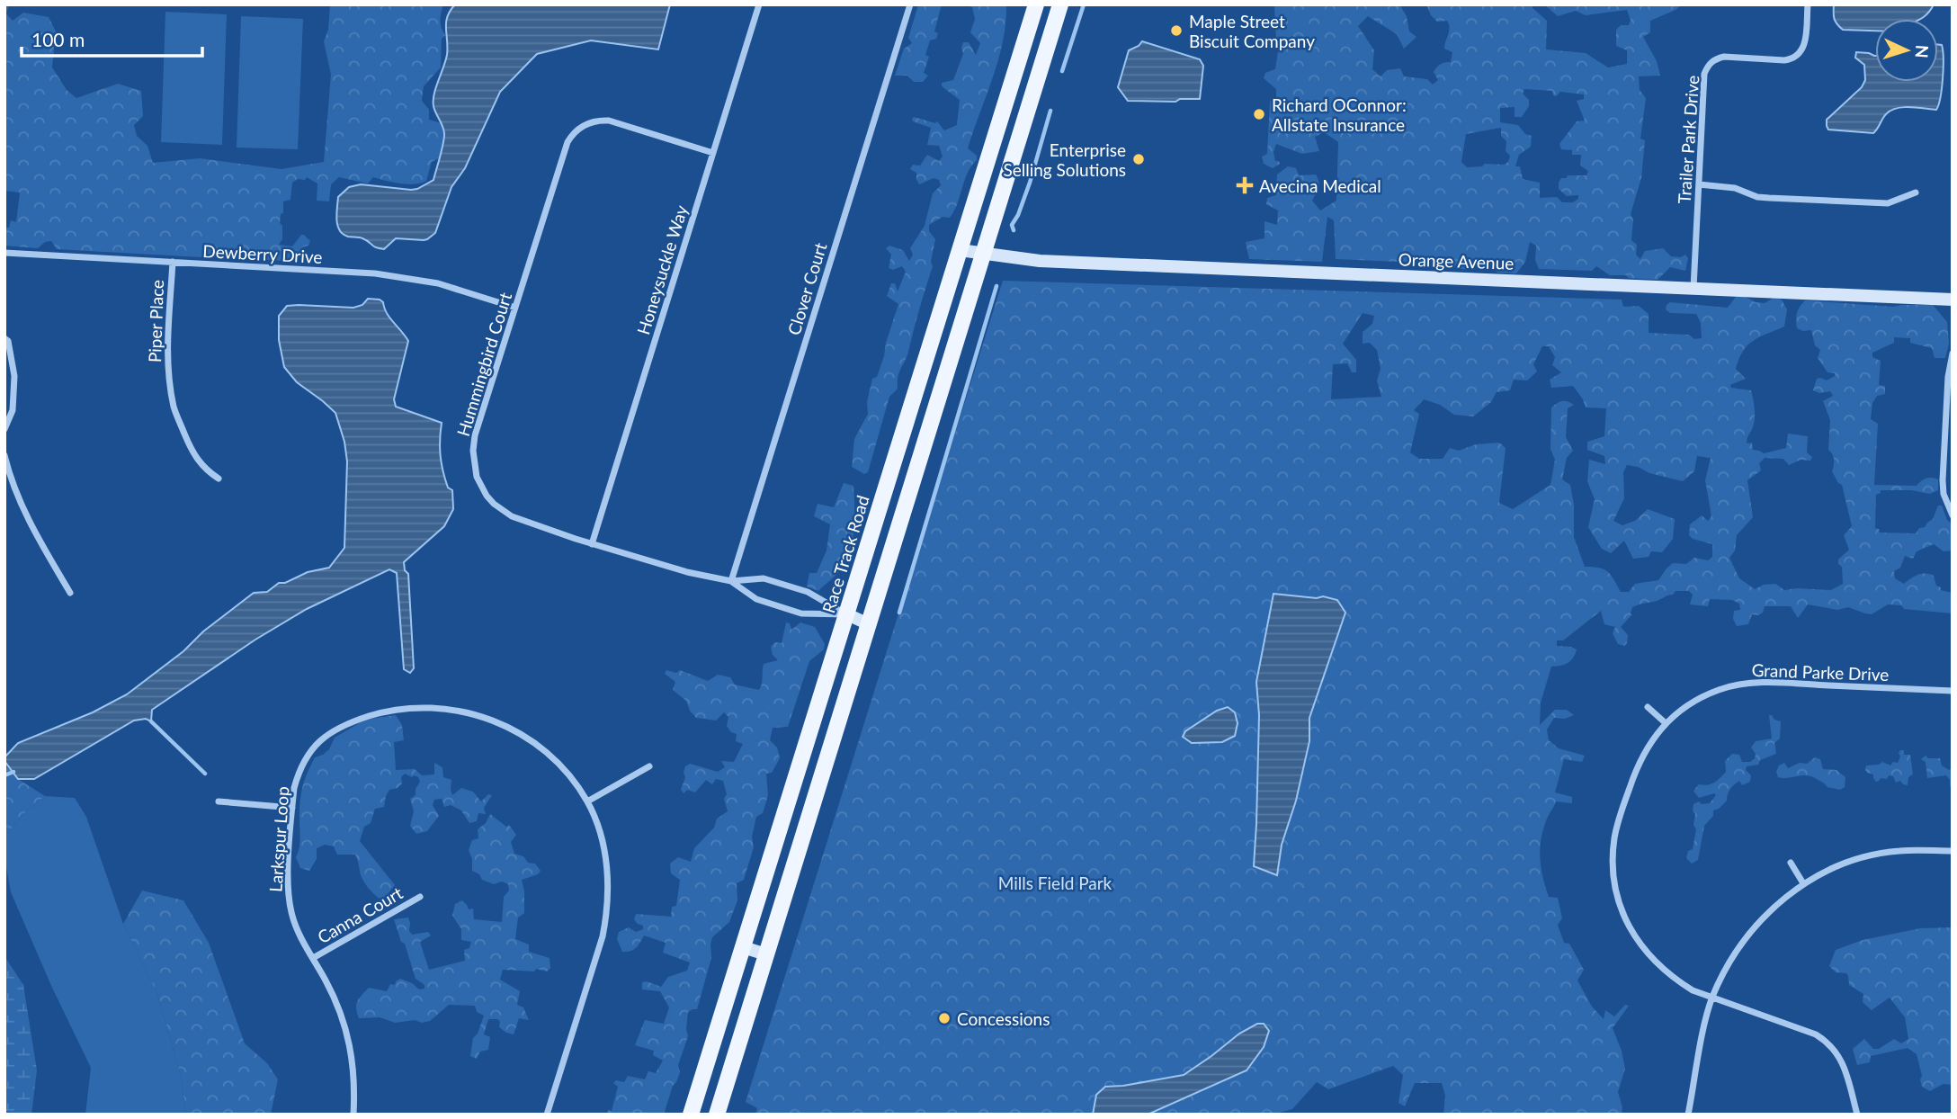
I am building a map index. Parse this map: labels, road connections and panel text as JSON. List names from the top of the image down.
{
  "streets": {
    "main road": ["Race Track Road"],
    "street": [
      "Trailer Park Drive",
      "Dewberry Drive",
      "Orange Avenue",
      "Honeysuckle Way",
      "Clover Court",
      "Piper Place",
      "Hummingbird Court",
      "Grand Parke Drive",
      "Larkspur Loop",
      "Canna Court"
    ]
  },
  "crossings": [
    ["Trailer Park Drive", "Orange Avenue"],
    ["Dewberry Drive", "Piper Place"],
    ["Dewberry Drive", "Hummingbird Court"],
    ["Orange Avenue", "Race Track Road"],
    ["Honeysuckle Way", "Hummingbird Court"],
    ["Clover Court", "Hummingbird Court"],
    ["Hummingbird Court", "Race Track Road"],
    ["Larkspur Loop", "Canna Court"]
  ],
  "parks": ["Mills Field Park"],
  "places": {
    "other": [
      "Maple Street Biscuit Company",
      "Richard OConnor: Allstate Insurance",
      "Enterprise Selling Solutions",
      "Concessions"
    ],
    "health": ["Avecina Medical"]
  },
  "scale_bar": "100 m",
  "north": "right"
}
